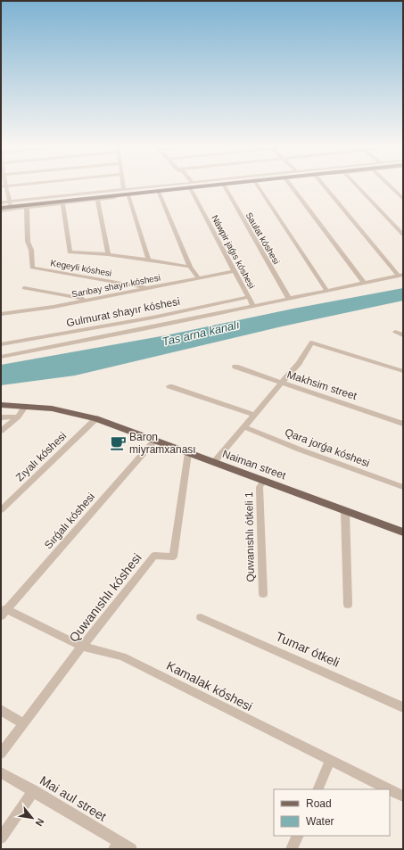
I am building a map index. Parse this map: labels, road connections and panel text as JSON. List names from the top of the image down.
{
  "streets": {
    "main road": ["Naiman street"],
    "street": [
      "Saulat kóshesi",
      "Náwpir jaǵıs kóshesi",
      "Kegeyli kóshesi",
      "Sarıbay shayır kóshesi",
      "Gulmurat shayır kóshesi",
      "Makhsim street",
      "Qara jorǵa kóshesi",
      "Zıyalı kóshesi",
      "Sırǵalı kóshesi",
      "Quwanıshlı ótkeli 1",
      "Quwanıshlı kóshesi",
      "Tumar ótkeli",
      "Kamalak kóshesi",
      "Mai aul street"
    ]
  },
  "crossings": [
    ["Náwpir jaǵıs kóshesi", "Sarıbay shayır kóshesi"],
    ["Náwpir jaǵıs kóshesi", "Gulmurat shayır kóshesi"],
    ["Kegeyli kóshesi", "Sarıbay shayır kóshesi"],
    ["Zıyalı kóshesi", "Naiman street"],
    ["Naiman street", "Sırǵalı kóshesi"],
    ["Naiman street", "Quwanıshlı ótkeli 1"],
    ["Naiman street", "Quwanıshlı kóshesi"],
    ["Sırǵalı kóshesi", "Kamalak kóshesi"],
    ["Quwanıshlı kóshesi", "Kamalak kóshesi"]
  ],
  "water": ["Tas arna kanalı"],
  "places": {
    "cafe": ["Baron miyramxanası"]
  },
  "legend": ["Road", "Water"],
  "north": "bottom right"
}
